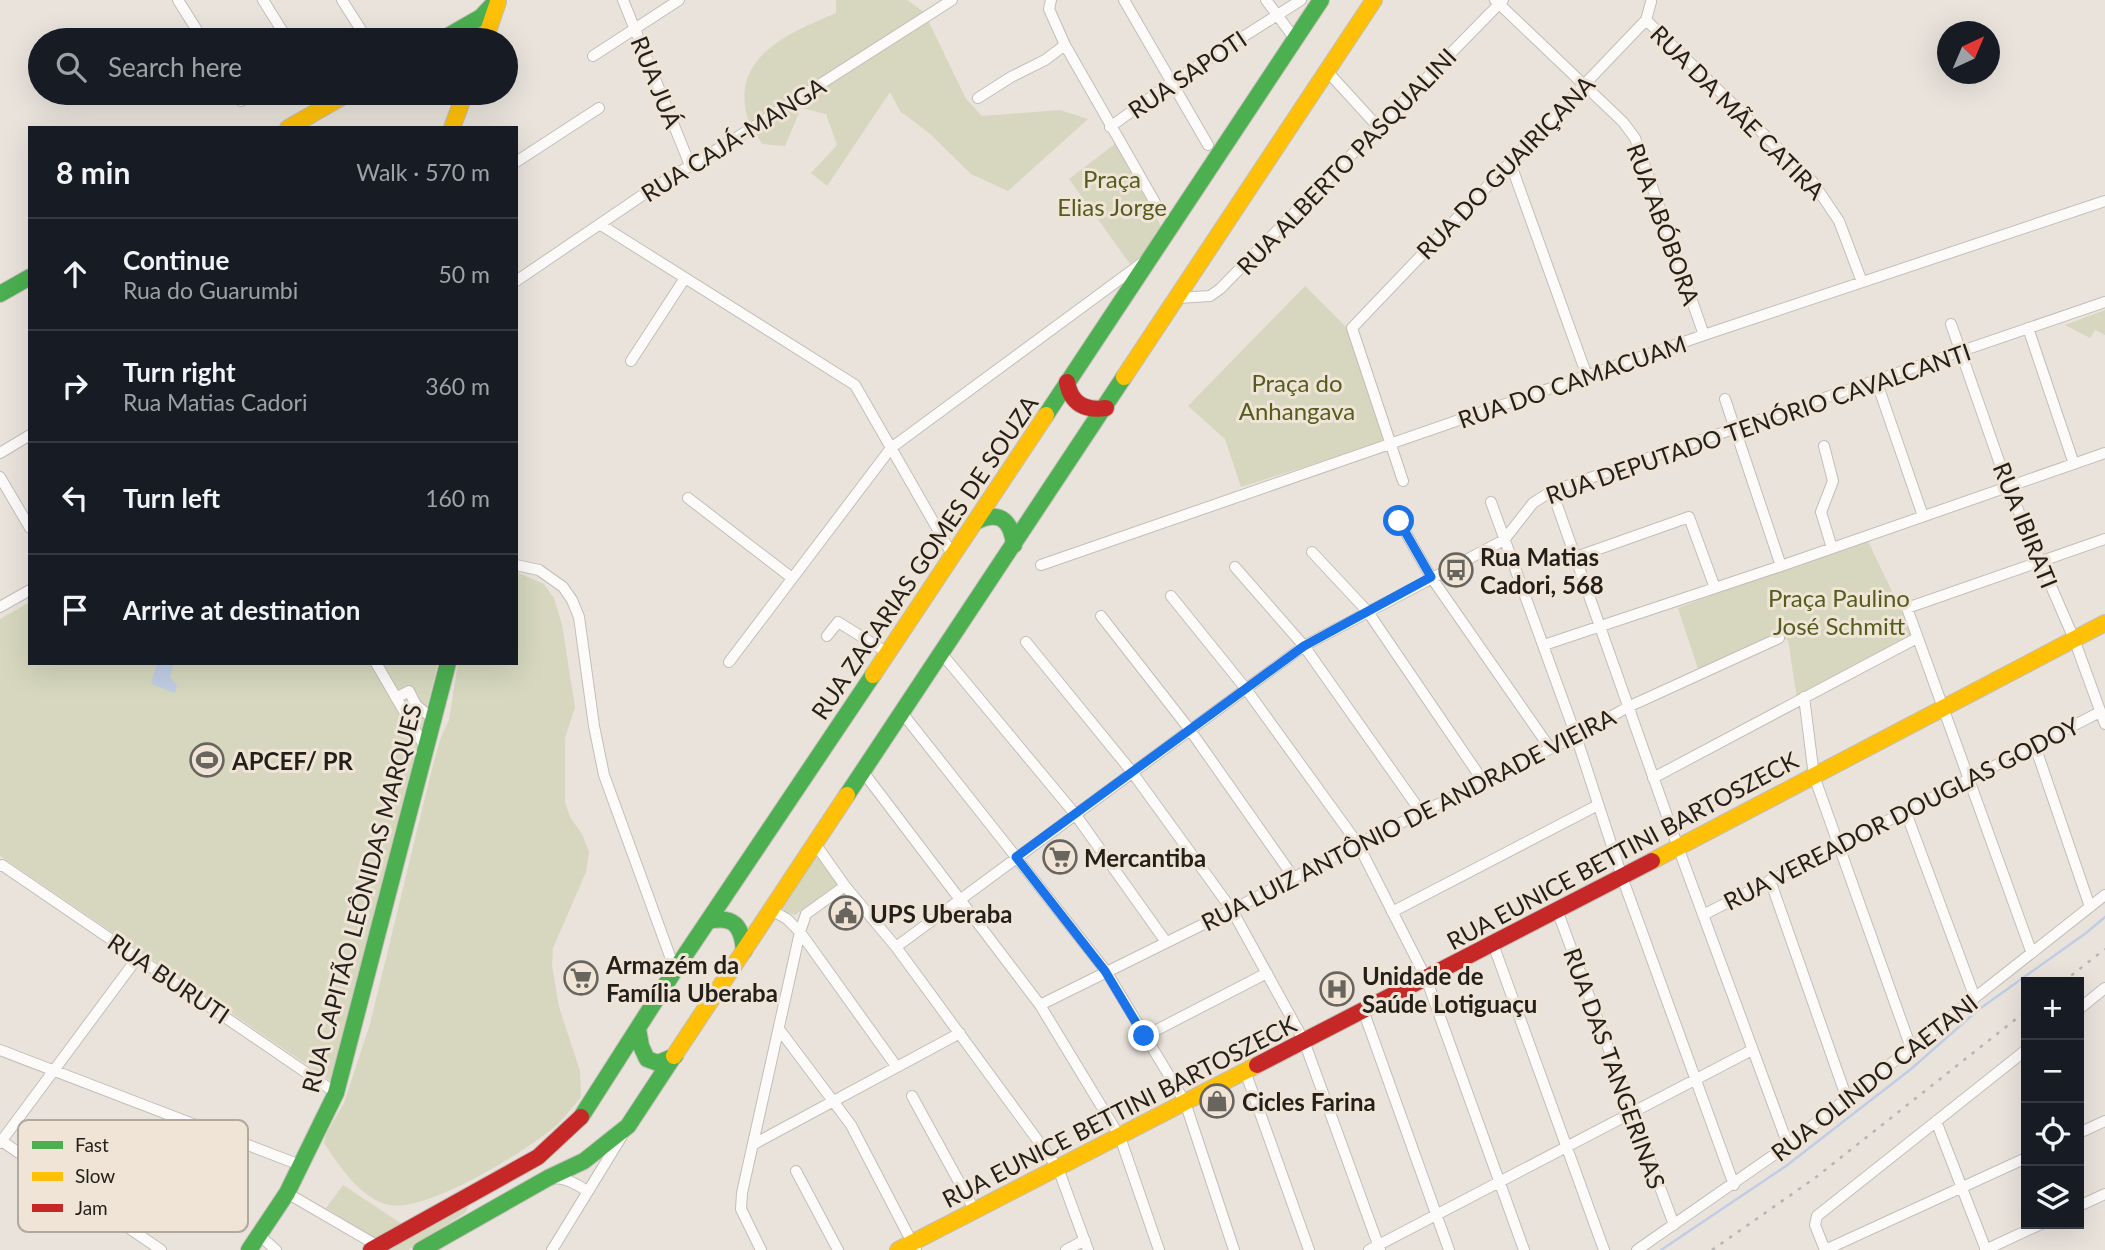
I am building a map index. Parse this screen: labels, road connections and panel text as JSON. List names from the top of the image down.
{
  "streets": {
    "main road": ["RUA ZACARIAS GOMES DE SOUZA", "RUA EUNICE BETTINI BARTOSZECK", "RUA CAPITÃO LEÔNIDAS MARQUES"],
    "street": [
      "RUA SAPOTI",
      "RUA JUÁ",
      "RUA DA MÃE CATIRA",
      "RUA CAJÁ-MANGA",
      "RUA ALBERTO PASQUALINI",
      "RUA DO GUAIRIÇANA",
      "RUA ABÓBORA",
      "RUA DO CAMACUAM",
      "RUA DEPUTADO TENÓRIO CAVALCANTI",
      "RUA IBIRATI",
      "RUA VEREADOR DOUGLAS GODOY",
      "RUA LUIZ ANTÔNIO DE ANDRADE VIEIRA",
      "RUA BURUTI",
      "RUA DAS TANGERINAS",
      "RUA OLINDO CAETANI"
    ]
  },
  "crossings": [
    ["RUA JUÁ", "RUA CAJÁ-MANGA"],
    ["RUA DA MÃE CATIRA", "RUA DO GUAIRIÇANA"],
    ["RUA DA MÃE CATIRA", "RUA DO CAMACUAM"],
    ["RUA ALBERTO PASQUALINI", "RUA ABÓBORA"],
    ["RUA DO GUAIRIÇANA", "RUA ABÓBORA"],
    ["RUA DO GUAIRIÇANA", "RUA DO CAMACUAM"],
    ["RUA ABÓBORA", "RUA DO CAMACUAM"],
    ["RUA DEPUTADO TENÓRIO CAVALCANTI", "RUA IBIRATI"],
    ["RUA IBIRATI", "RUA VEREADOR DOUGLAS GODOY"],
    ["RUA IBIRATI", "RUA EUNICE BETTINI BARTOSZECK"],
    ["RUA EUNICE BETTINI BARTOSZECK", "RUA DAS TANGERINAS"],
    ["RUA CAPITÃO LEÔNIDAS MARQUES", "RUA BURUTI"],
    ["RUA DAS TANGERINAS", "RUA OLINDO CAETANI"]
  ],
  "parks": ["Praça Elias Jorge", "Praça do Anhangava", "Praça Paulino José Schmitt"],
  "places": {
    "bus stop": ["Rua Matias Cadori, 568"],
    "sports": ["APCEF/ PR"],
    "supermarket": ["Mercantiba", "Armazém da Família Uberaba"],
    "public building": ["UPS Uberaba"],
    "hospital": ["Unidade de Saúde Lotiguaçu"],
    "shop": ["Cicles Farina"]
  },
  "legend": ["Fast", "Slow", "Jam"],
  "north": "top right",
  "page": {
    "search": "Search here",
    "heading": ["8 min", "Walk · 570 m"],
    "list": [
      ["Continue", "Rua do Guarumbi", "50 m"],
      ["Turn right", "Rua Matias Cadori", "360 m"],
      ["Turn left", "160 m"],
      "Arrive at destination"
    ],
    "map_buttons": ["+", "−"]
  }
}
